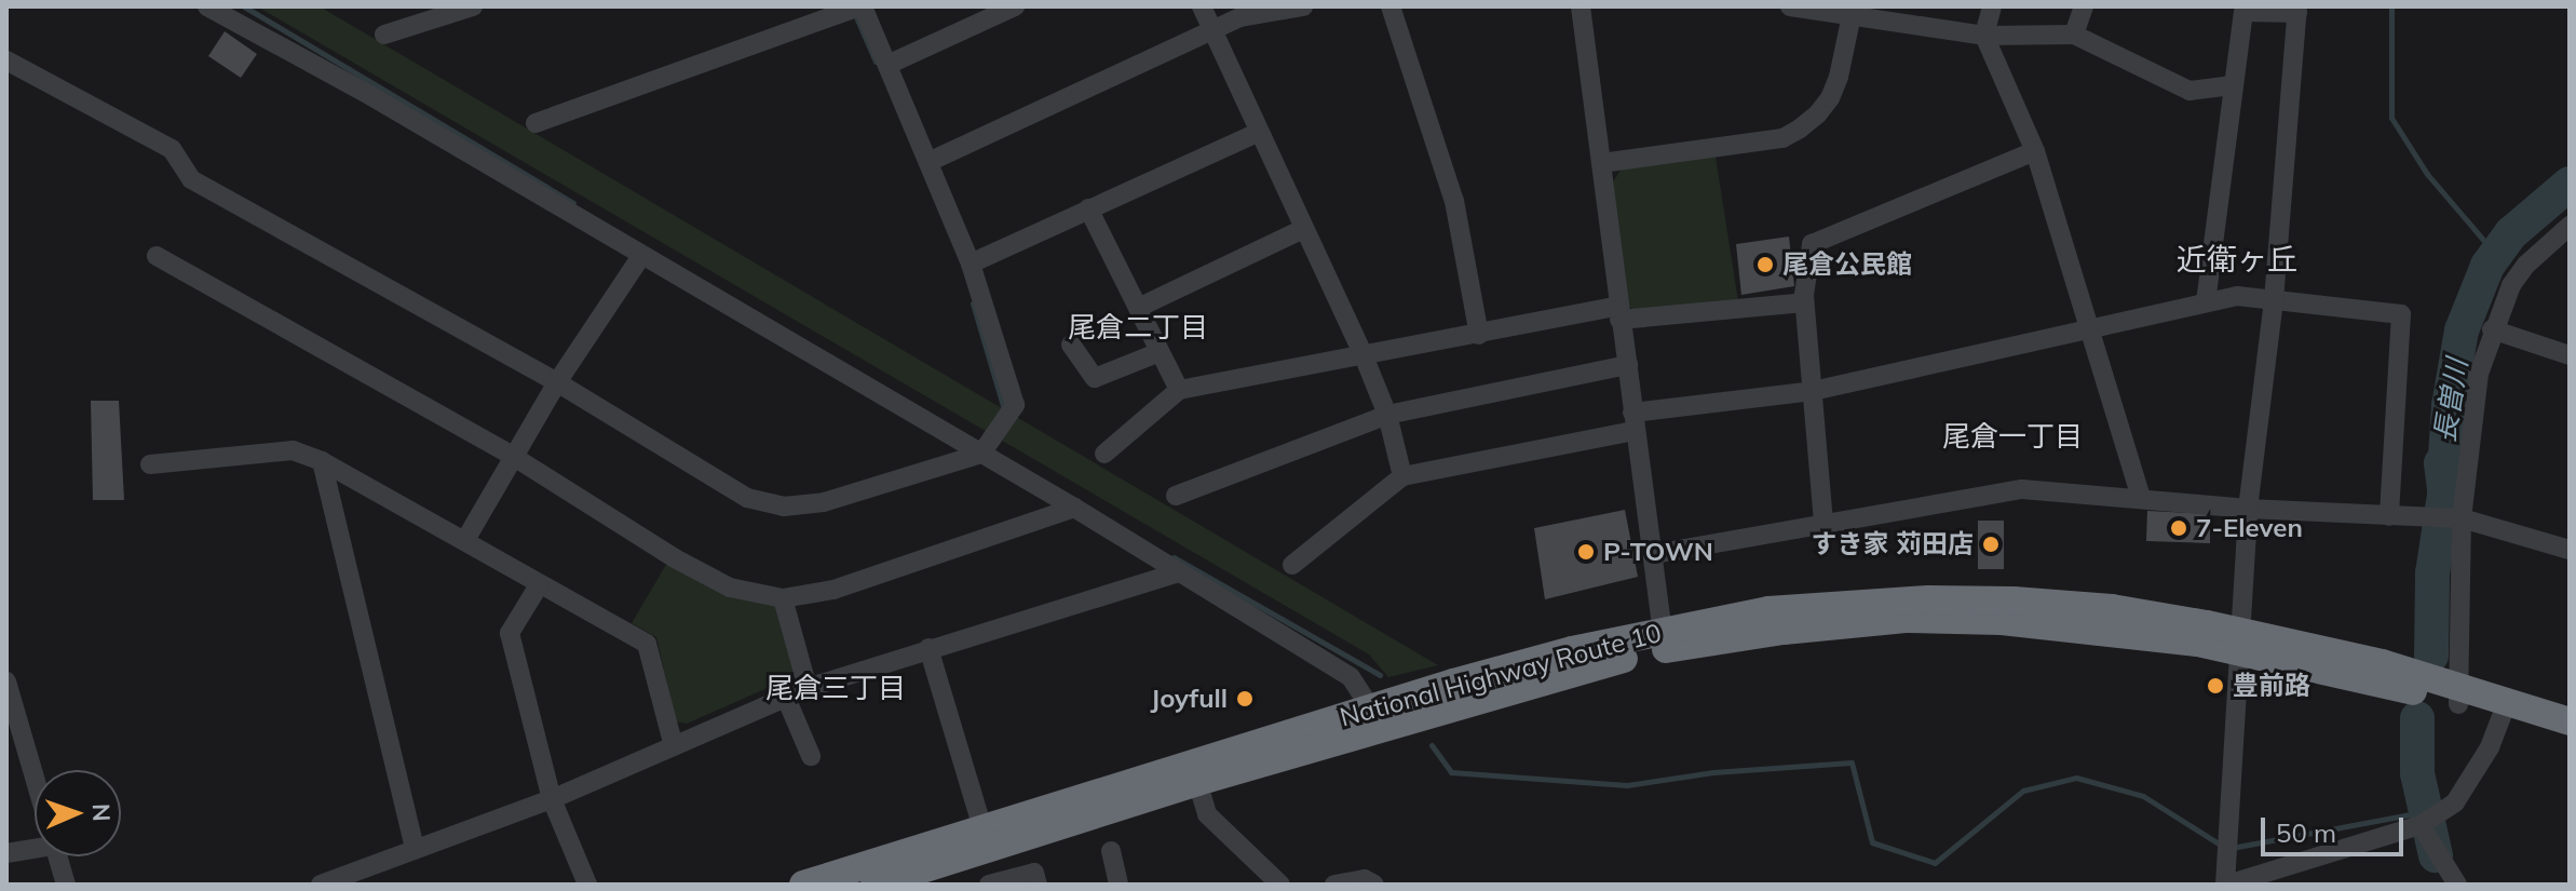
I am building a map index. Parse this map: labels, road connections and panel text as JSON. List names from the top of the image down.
{
  "streets": {
    "highway": ["National Highway Route 10"]
  },
  "districts": [
    "近衛ヶ丘",
    "尾倉二丁目",
    "尾倉一丁目",
    "尾倉三丁目"
  ],
  "water": ["長曽川"],
  "places": [
    "尾倉公民館",
    "7-Eleven",
    "すき家 苅田店",
    "P-TOWN",
    "豊前路",
    "Joyfull"
  ],
  "scale_bar": "50 m",
  "north": "right"
}
